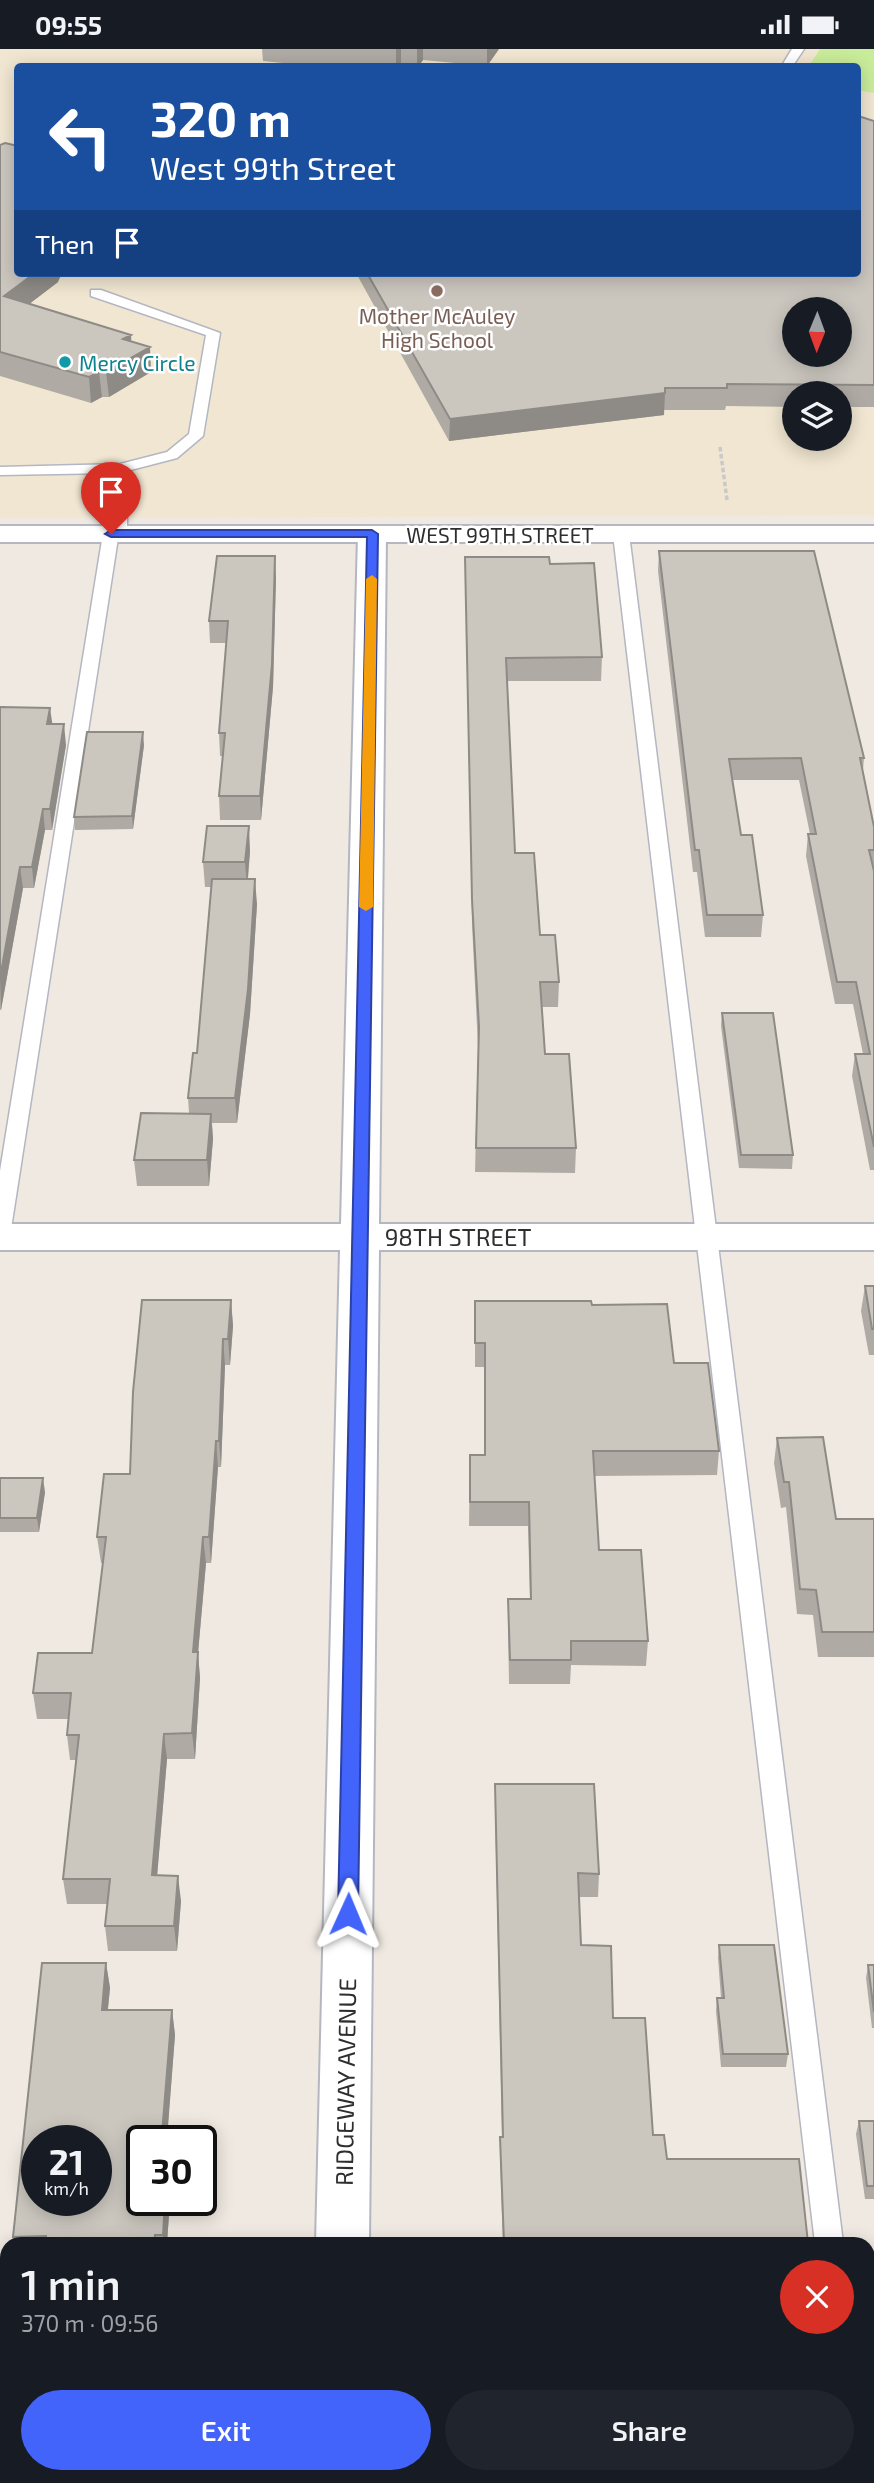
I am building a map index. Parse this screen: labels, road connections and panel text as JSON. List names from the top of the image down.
{
  "streets": {
    "street": ["WEST 99TH STREET", "98TH STREET", "RIDGEWAY AVENUE"]
  },
  "crossings": [
    ["WEST 99TH STREET", "RIDGEWAY AVENUE"],
    ["98TH STREET", "RIDGEWAY AVENUE"]
  ],
  "places": ["Mother McAuley High School", "Mercy Circle"],
  "north": "bottom",
  "page": {
    "status": "09:55",
    "turn": ["320 m", "West 99th Street"],
    "then": "Then",
    "speed": "21 km/h",
    "limit": "30",
    "heading": ["1 min", "370 m · 09:56"],
    "buttons": ["Exit", "Share"]
  }
}
